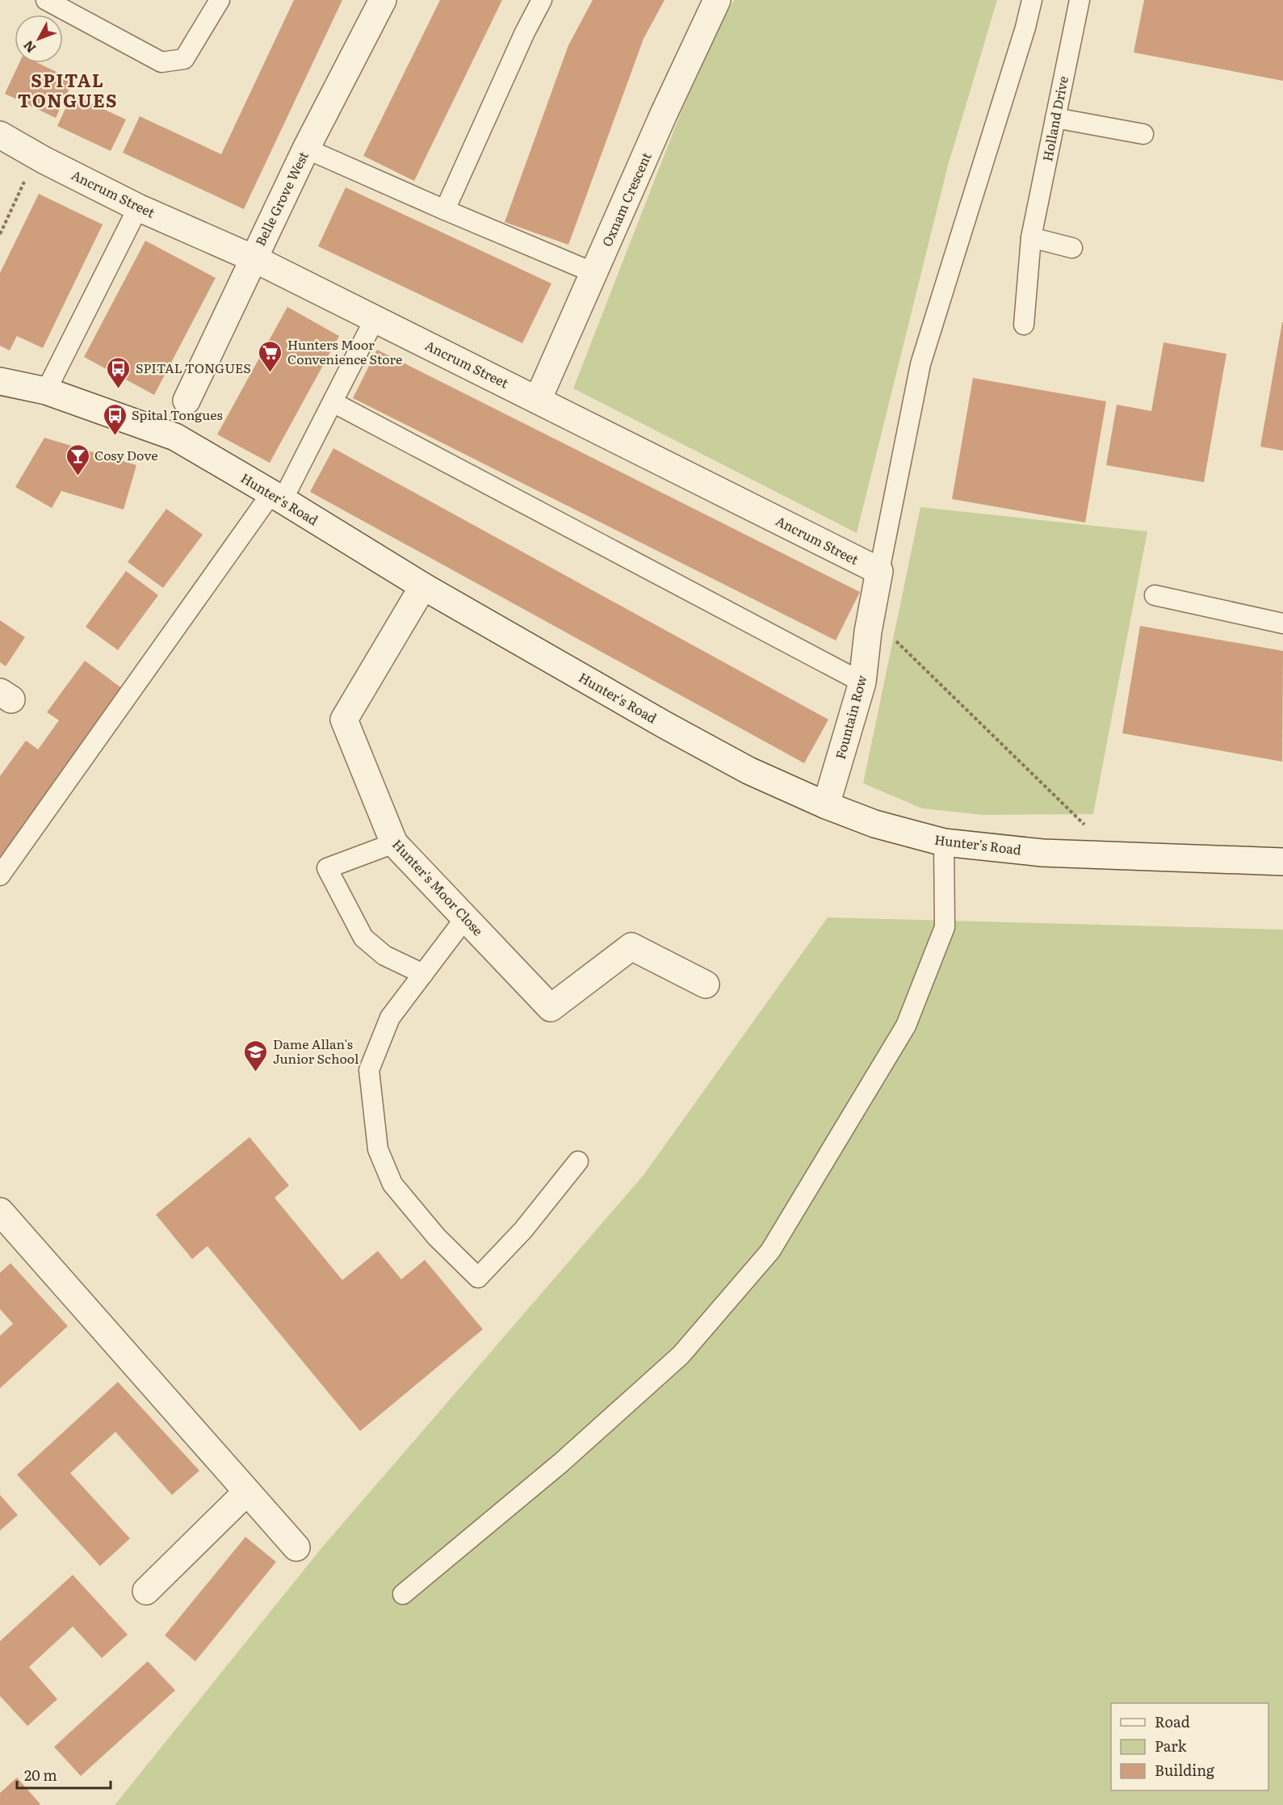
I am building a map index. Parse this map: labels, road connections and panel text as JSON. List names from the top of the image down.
{
  "streets": {
    "street": [
      "Ancrum Street",
      "Belle Grove West",
      "Oxnam Crescent",
      "Hunter's Road",
      "Fountain Row",
      "Hunter's Moor Close"
    ],
    "lane": ["Holland Drive"]
  },
  "crossings": [
    ["Ancrum Street", "Belle Grove West"],
    ["Ancrum Street", "Oxnam Crescent"],
    ["Ancrum Street", "Fountain Row"],
    ["Hunter's Road", "Fountain Row"],
    ["Hunter's Road", "Hunter's Moor Close"]
  ],
  "districts": ["SPITAL TONGUES"],
  "places": {
    "supermarket": ["Hunters Moor Convenience Store"],
    "bus stop": ["SPITAL TONGUES", "Spital Tongues"],
    "bar": ["Cosy Dove"],
    "school or university": ["Dame Allan's Junior School"]
  },
  "legend": ["Road", "Park", "Building"],
  "scale_bar": "20 m",
  "north": "bottom left"
}
